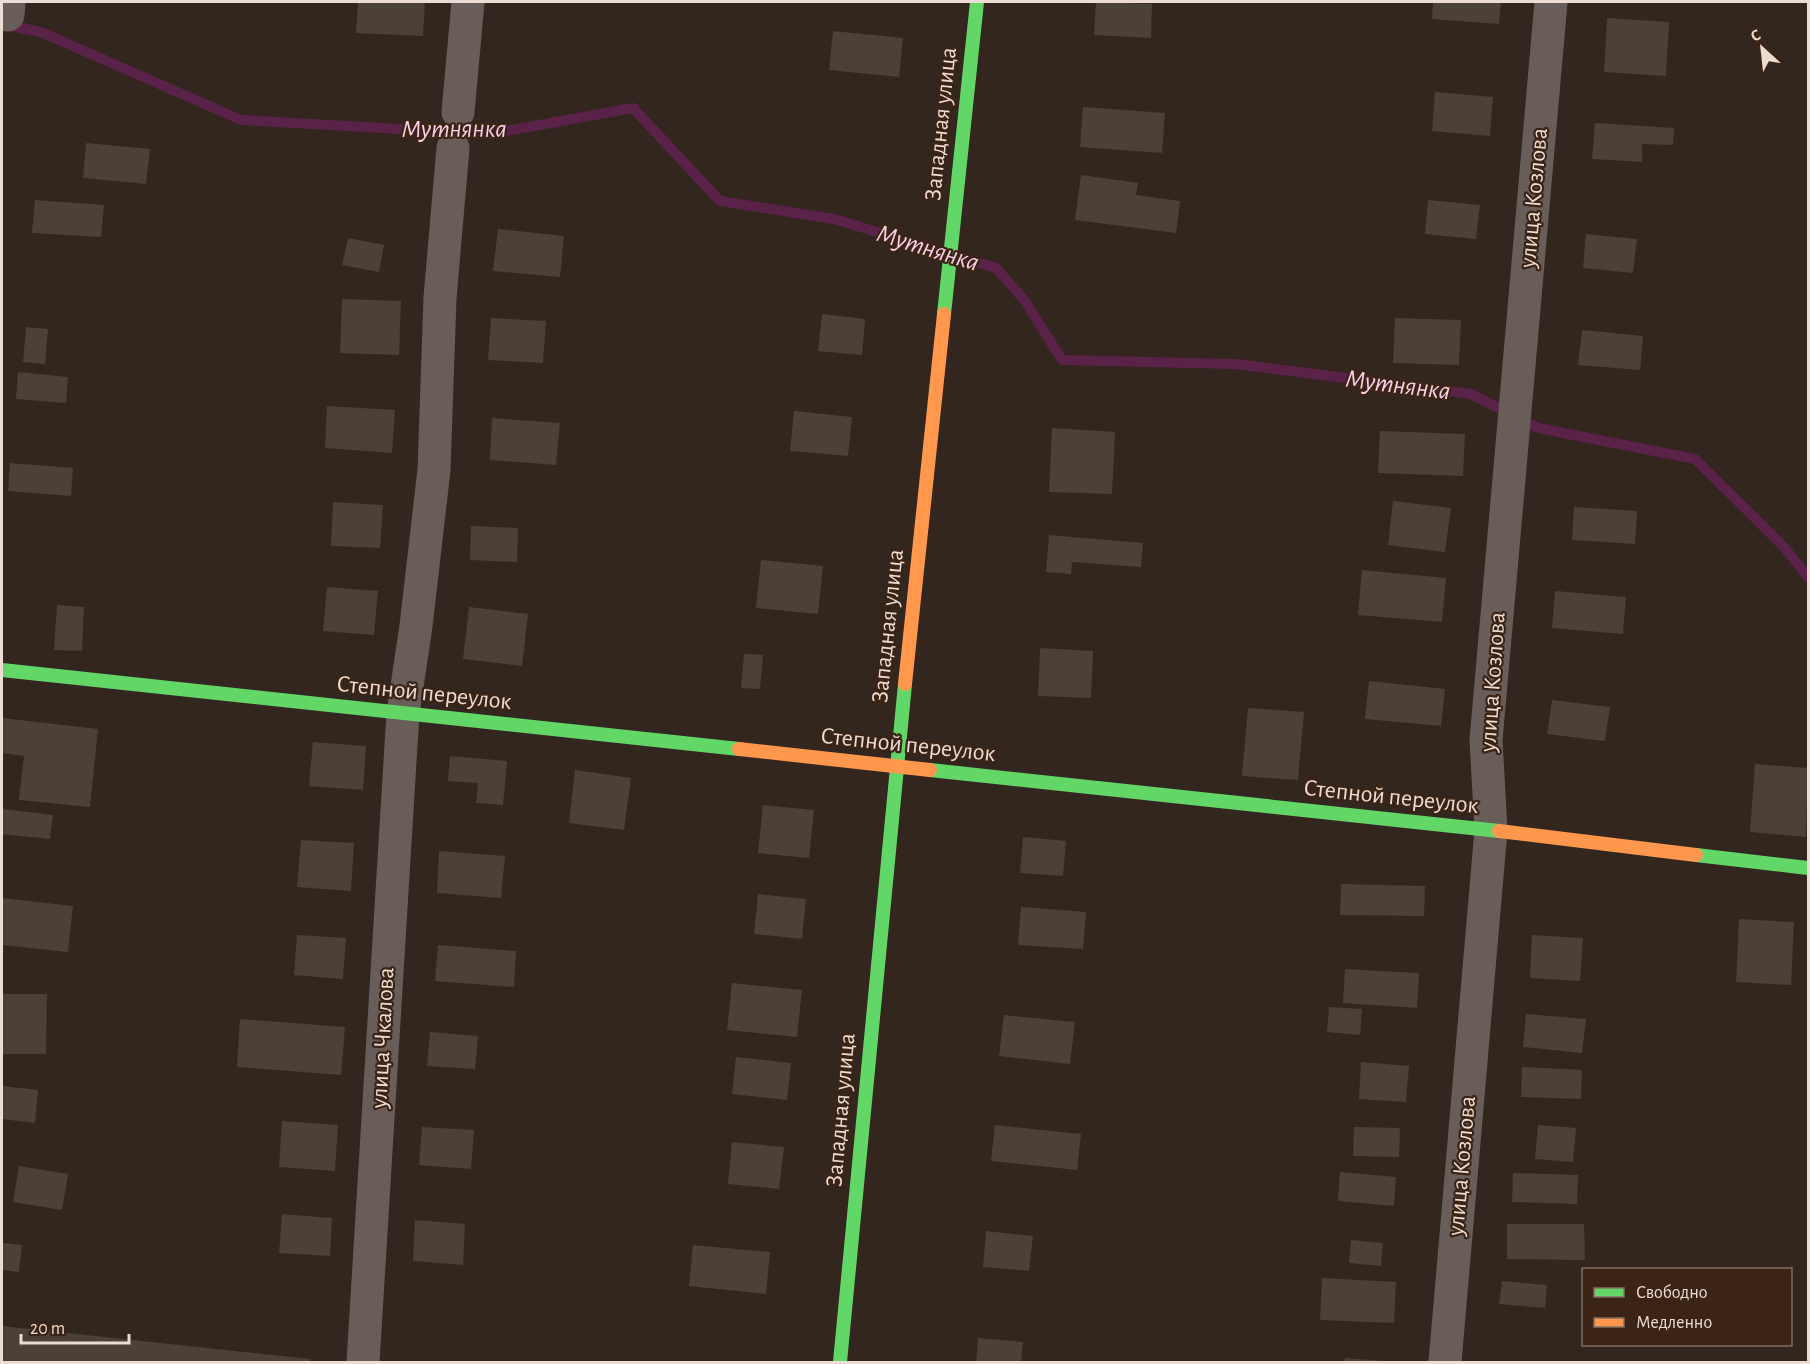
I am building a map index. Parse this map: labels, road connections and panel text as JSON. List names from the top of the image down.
{
  "streets": {
    "street": [
      "Западная улица",
      "улица Козлова",
      "Степной переулок",
      "улица Чкалова"
    ]
  },
  "crossings": [
    ["Западная улица", "Степной переулок"],
    ["улица Козлова", "Степной переулок"],
    ["Степной переулок", "улица Чкалова"]
  ],
  "water": ["Мутнянка"],
  "legend": ["Свободно", "Медленно"],
  "scale_bar": "20 m",
  "north": "top left"
}
